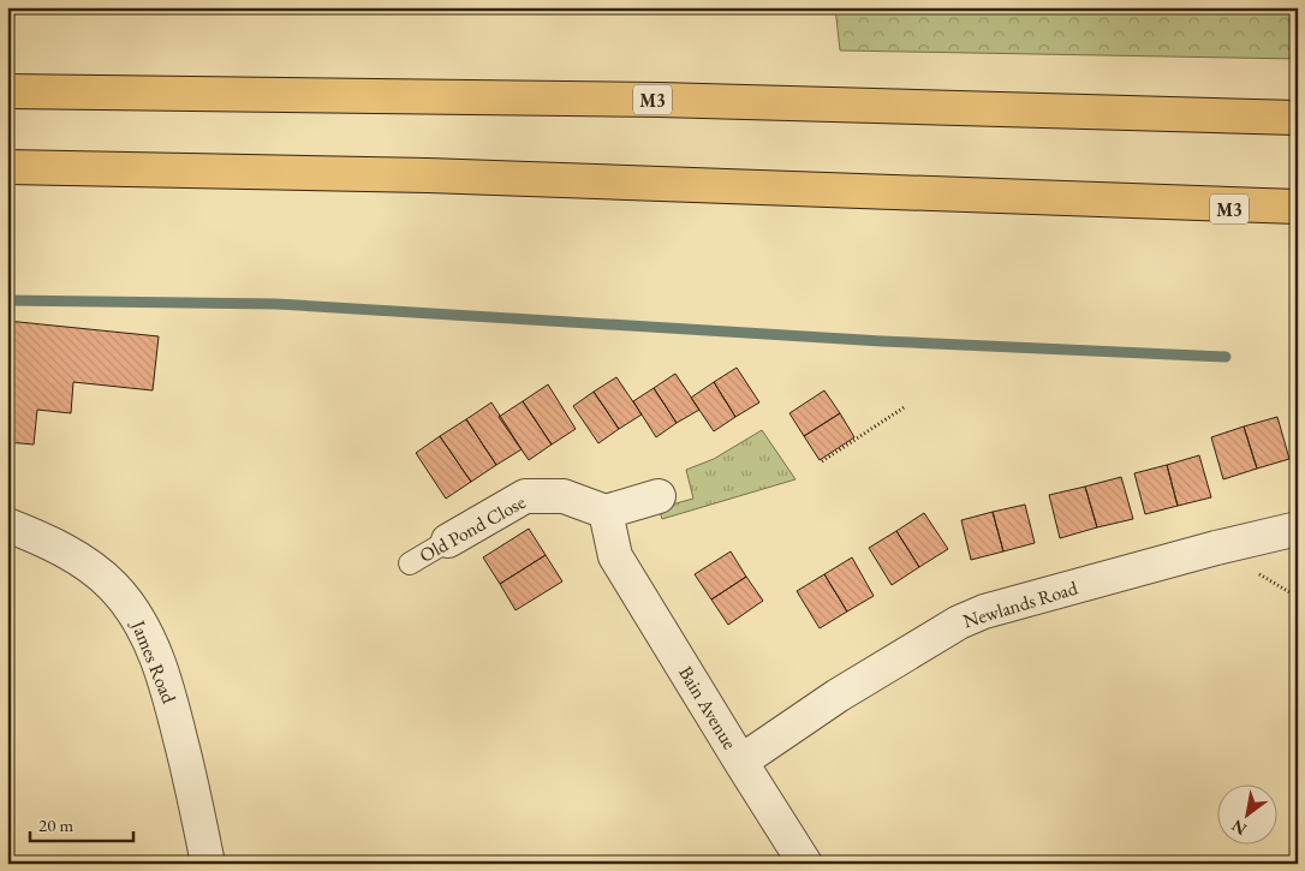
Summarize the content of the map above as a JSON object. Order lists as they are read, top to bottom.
{
  "streets": {
    "highway": ["M3"],
    "street": [
      "Old Pond Close",
      "Newlands Road",
      "James Road",
      "Bain Avenue"
    ]
  },
  "crossings": [
    ["Old Pond Close", "Bain Avenue"],
    ["Newlands Road", "Bain Avenue"]
  ],
  "scale_bar": "20 m",
  "north": "bottom left"
}
